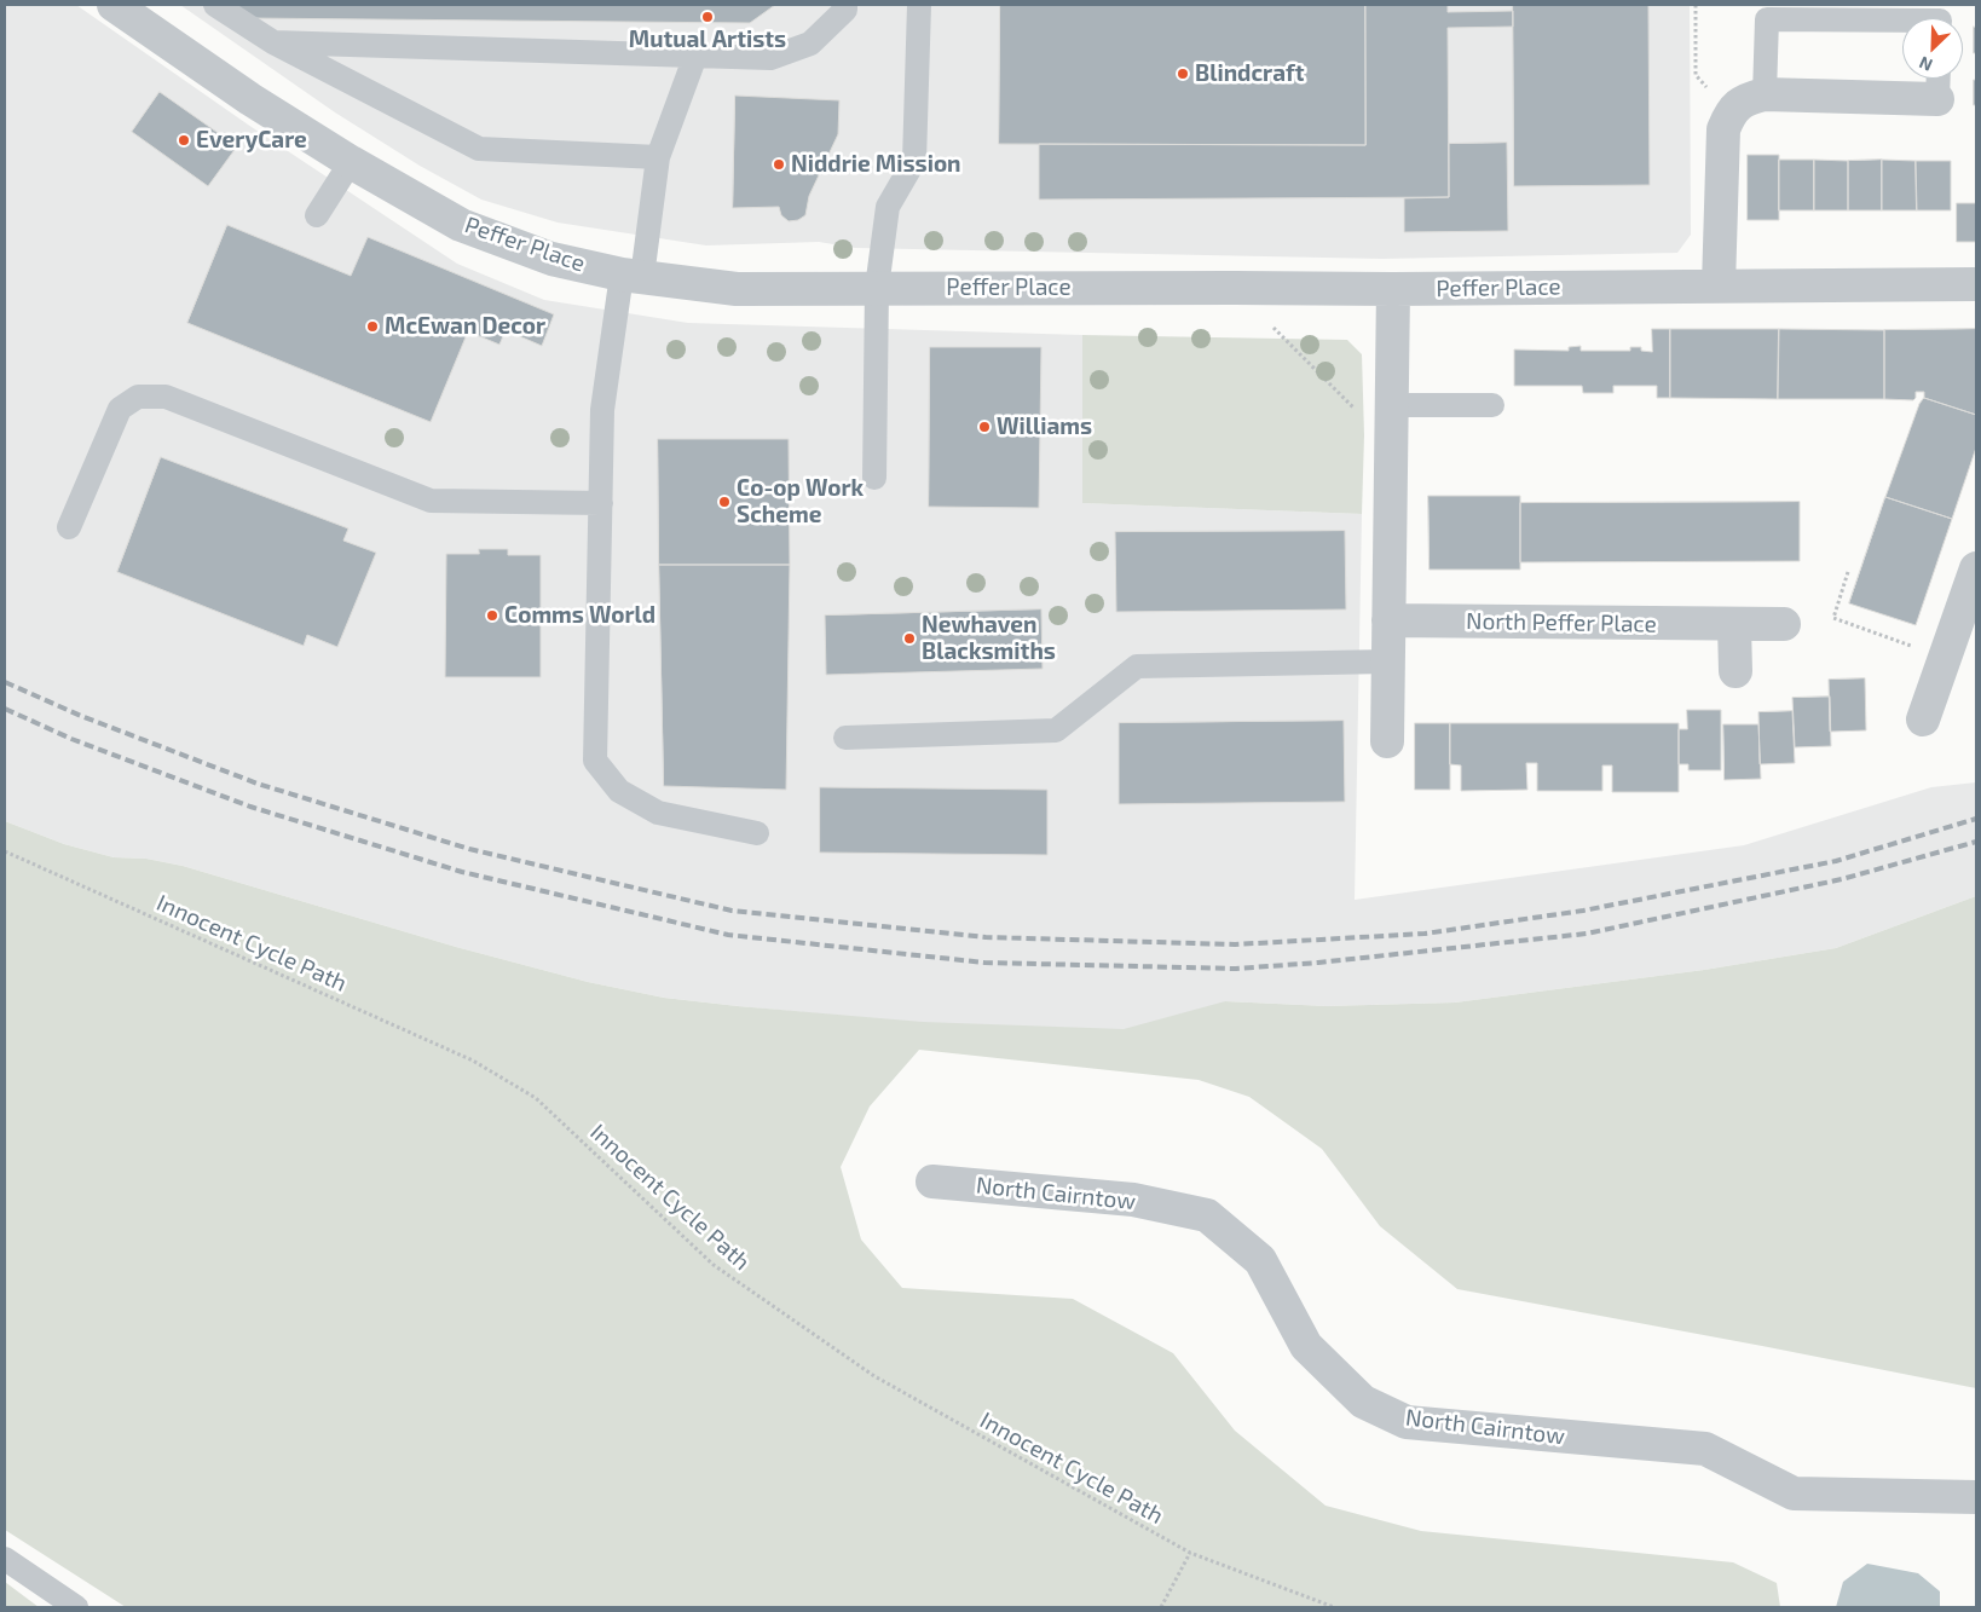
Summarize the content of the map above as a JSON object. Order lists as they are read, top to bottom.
{
  "streets": {
    "street": ["Peffer Place", "North Peffer Place", "North Cairntow"],
    "path": ["Innocent Cycle Path"]
  },
  "places": [
    "Mutual Artists",
    "Blindcraft",
    "EveryCare",
    "Niddrie Mission",
    "McEwan Decor",
    "Williams",
    "Co-op Work Scheme",
    "Comms World",
    "Newhaven Blacksmiths"
  ],
  "north": "bottom left"
}
